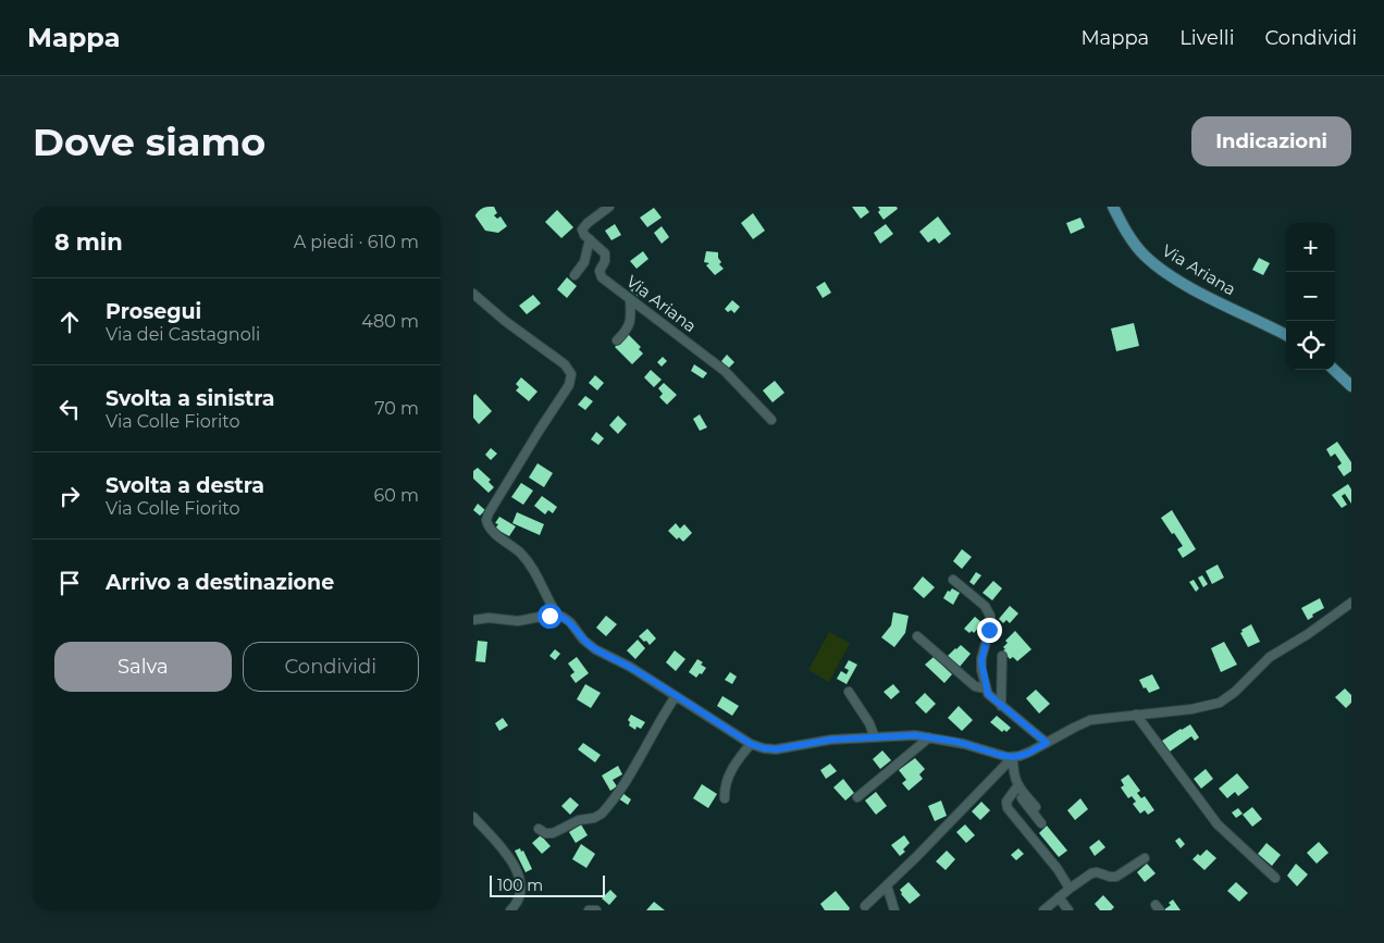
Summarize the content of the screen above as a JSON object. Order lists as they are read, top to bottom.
{
  "streets": {
    "main road": ["Via Ariana"]
  },
  "scale_bar": "100 m",
  "page": {
    "header": "Mappa",
    "nav": ["Mappa", "Livelli", "Condividi"],
    "buttons": [
      "Indicazioni",
      ["Salva", "Condividi"]
    ],
    "title": "Dove siamo",
    "heading": ["8 min", "A piedi · 610 m"],
    "map_buttons": ["+", "−"],
    "list": [
      ["Prosegui", "Via dei Castagnoli", "480 m"],
      ["Svolta a sinistra", "Via Colle Fiorito", "70 m"],
      ["Svolta a destra", "Via Colle Fiorito", "60 m"],
      "Arrivo a destinazione"
    ],
    "scale": "100 m"
  }
}
